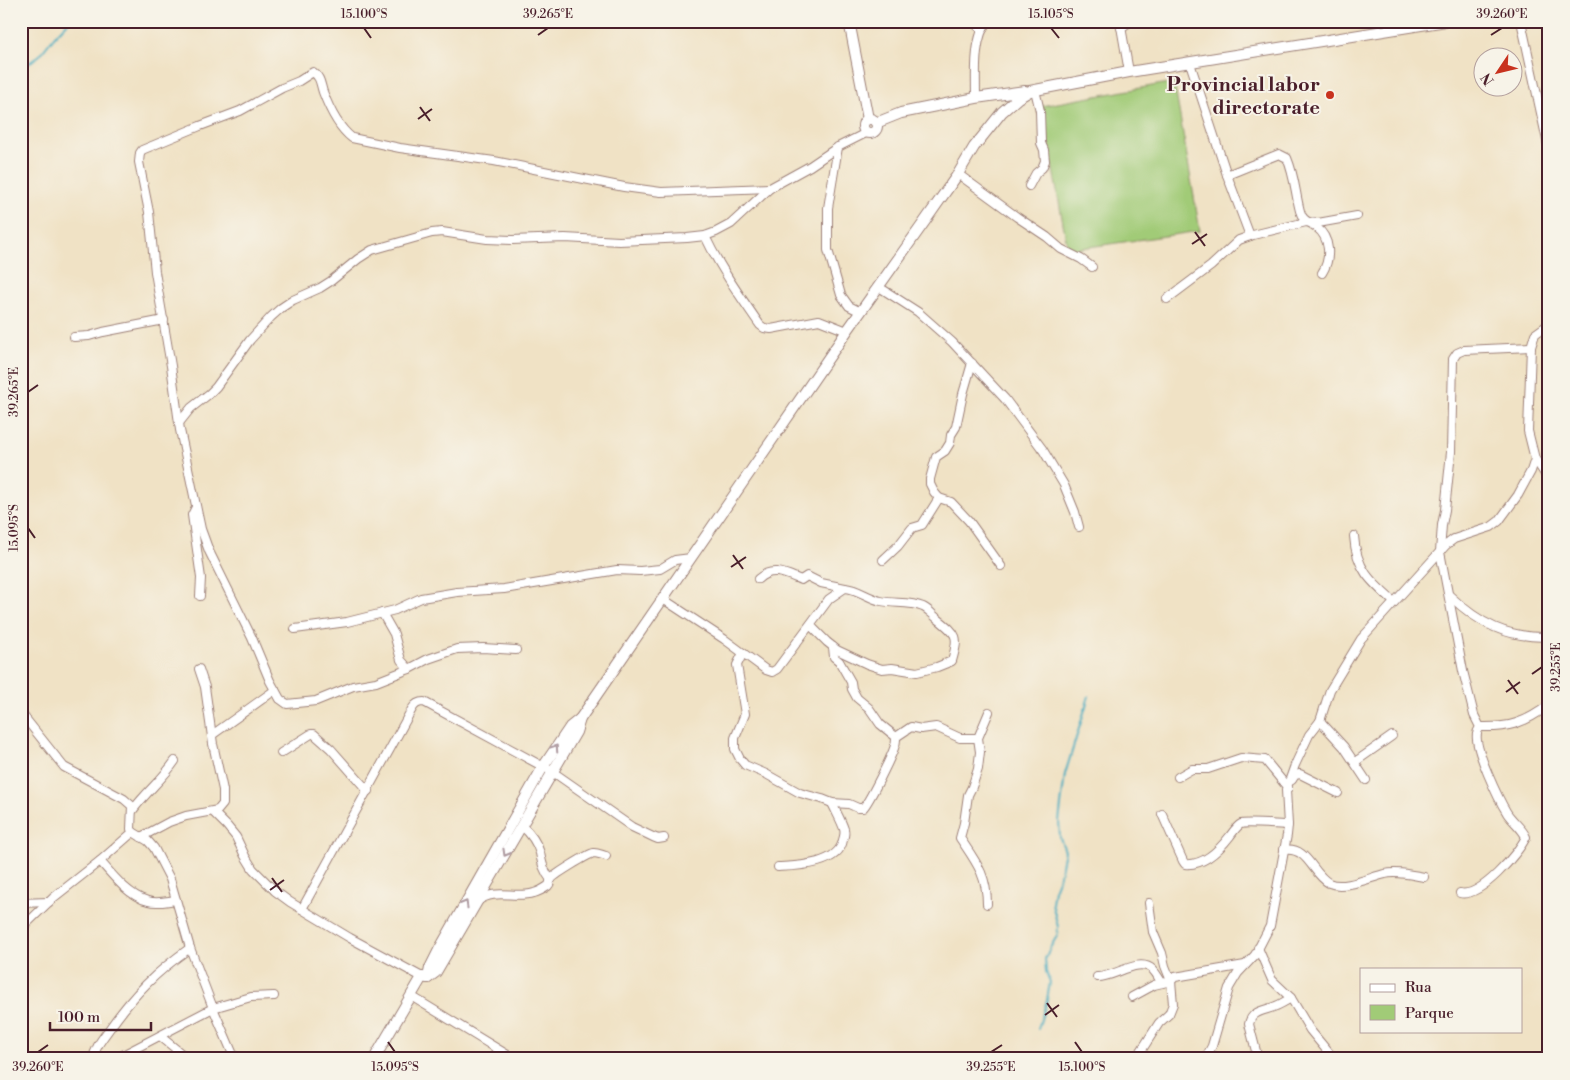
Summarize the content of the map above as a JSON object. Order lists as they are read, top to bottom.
{
  "places": ["Provincial labor directorate"],
  "legend": ["Rua", "Parque"],
  "scale_bar": "100 m",
  "north": "bottom left",
  "coordinates": [
    "15.100°S",
    "39.265°E",
    "15.105°S",
    "39.260°E",
    "15.095°S",
    "39.255°E"
  ]
}
